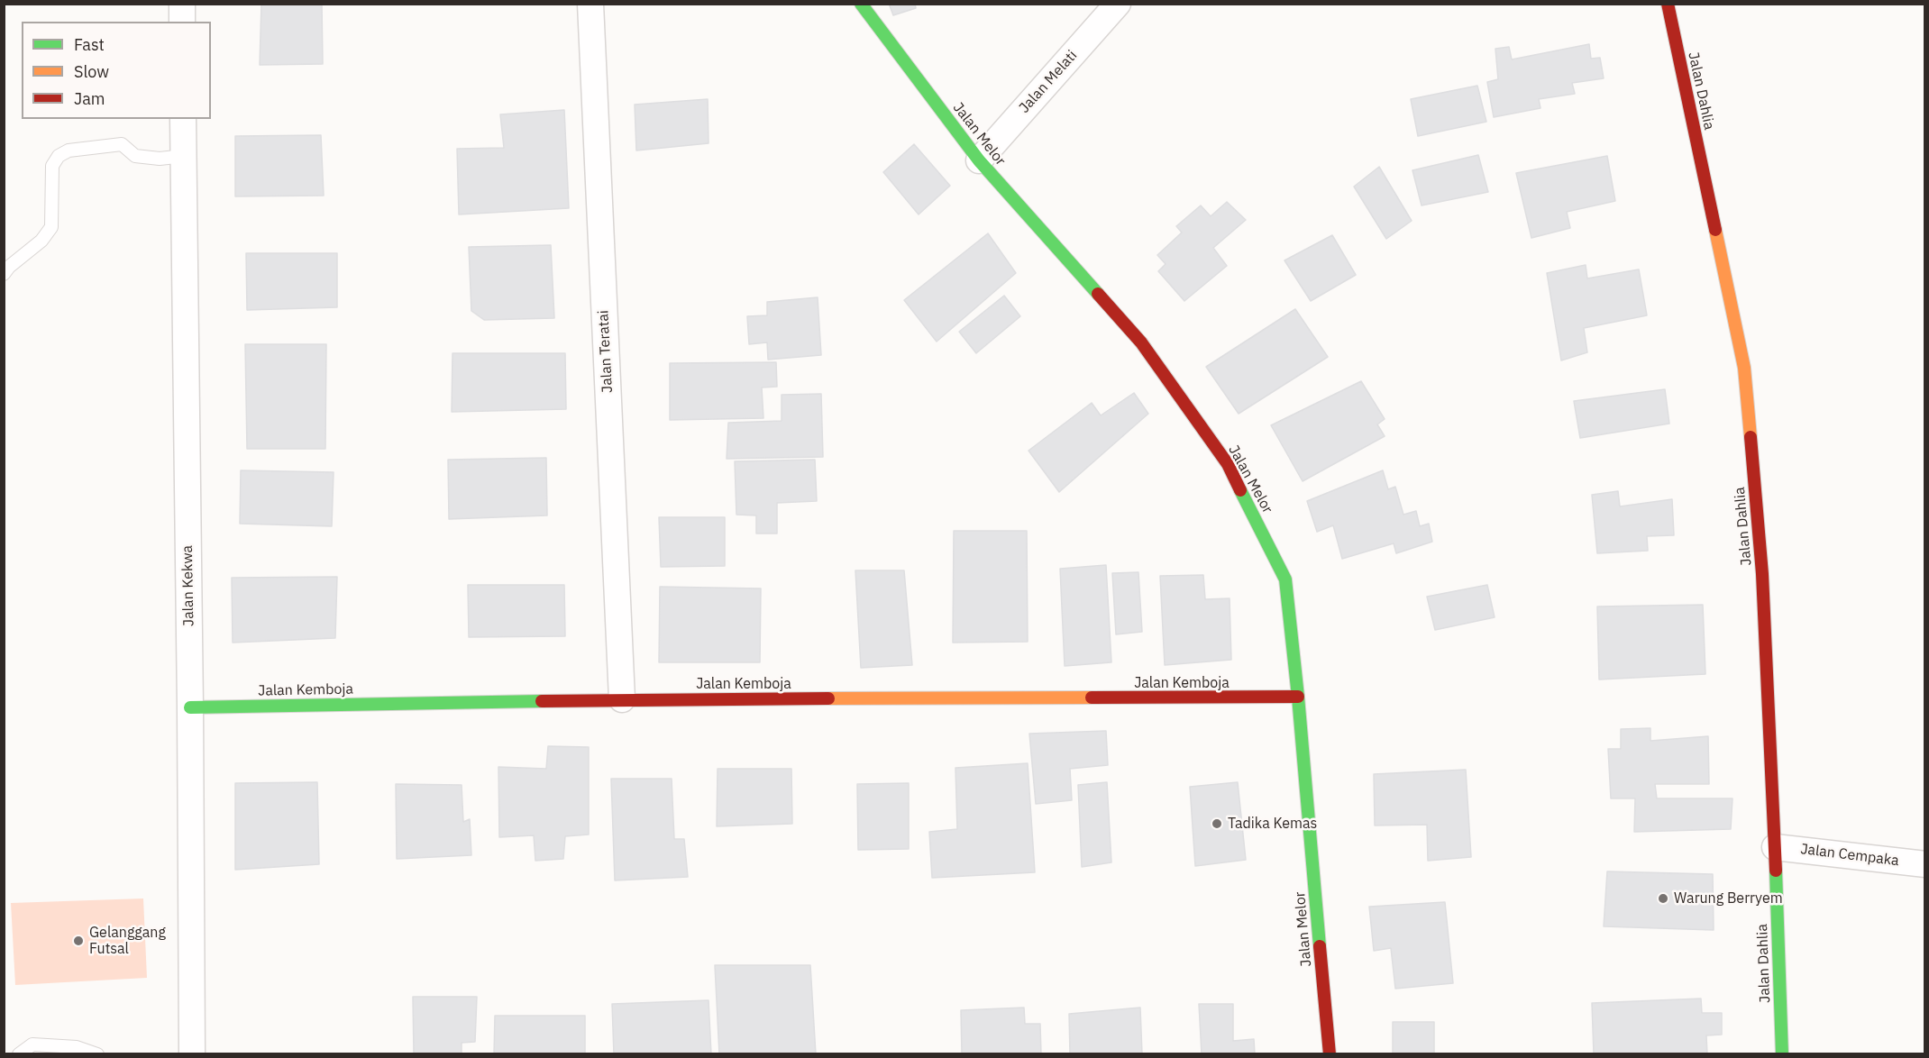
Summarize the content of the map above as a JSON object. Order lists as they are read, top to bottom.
{
  "streets": {
    "street": [
      "Jalan Melati",
      "Jalan Dahlia",
      "Jalan Melor",
      "Jalan Teratai",
      "Jalan Kekwa",
      "Jalan Kemboja",
      "Jalan Cempaka"
    ]
  },
  "crossings": [
    ["Jalan Melati", "Jalan Melor"],
    ["Jalan Dahlia", "Jalan Cempaka"],
    ["Jalan Melor", "Jalan Kemboja"],
    ["Jalan Teratai", "Jalan Kemboja"],
    ["Jalan Kekwa", "Jalan Kemboja"]
  ],
  "places": ["Tadika Kemas", "Warung Berryem", "Gelanggang Futsal"],
  "legend": ["Fast", "Slow", "Jam"]
}
